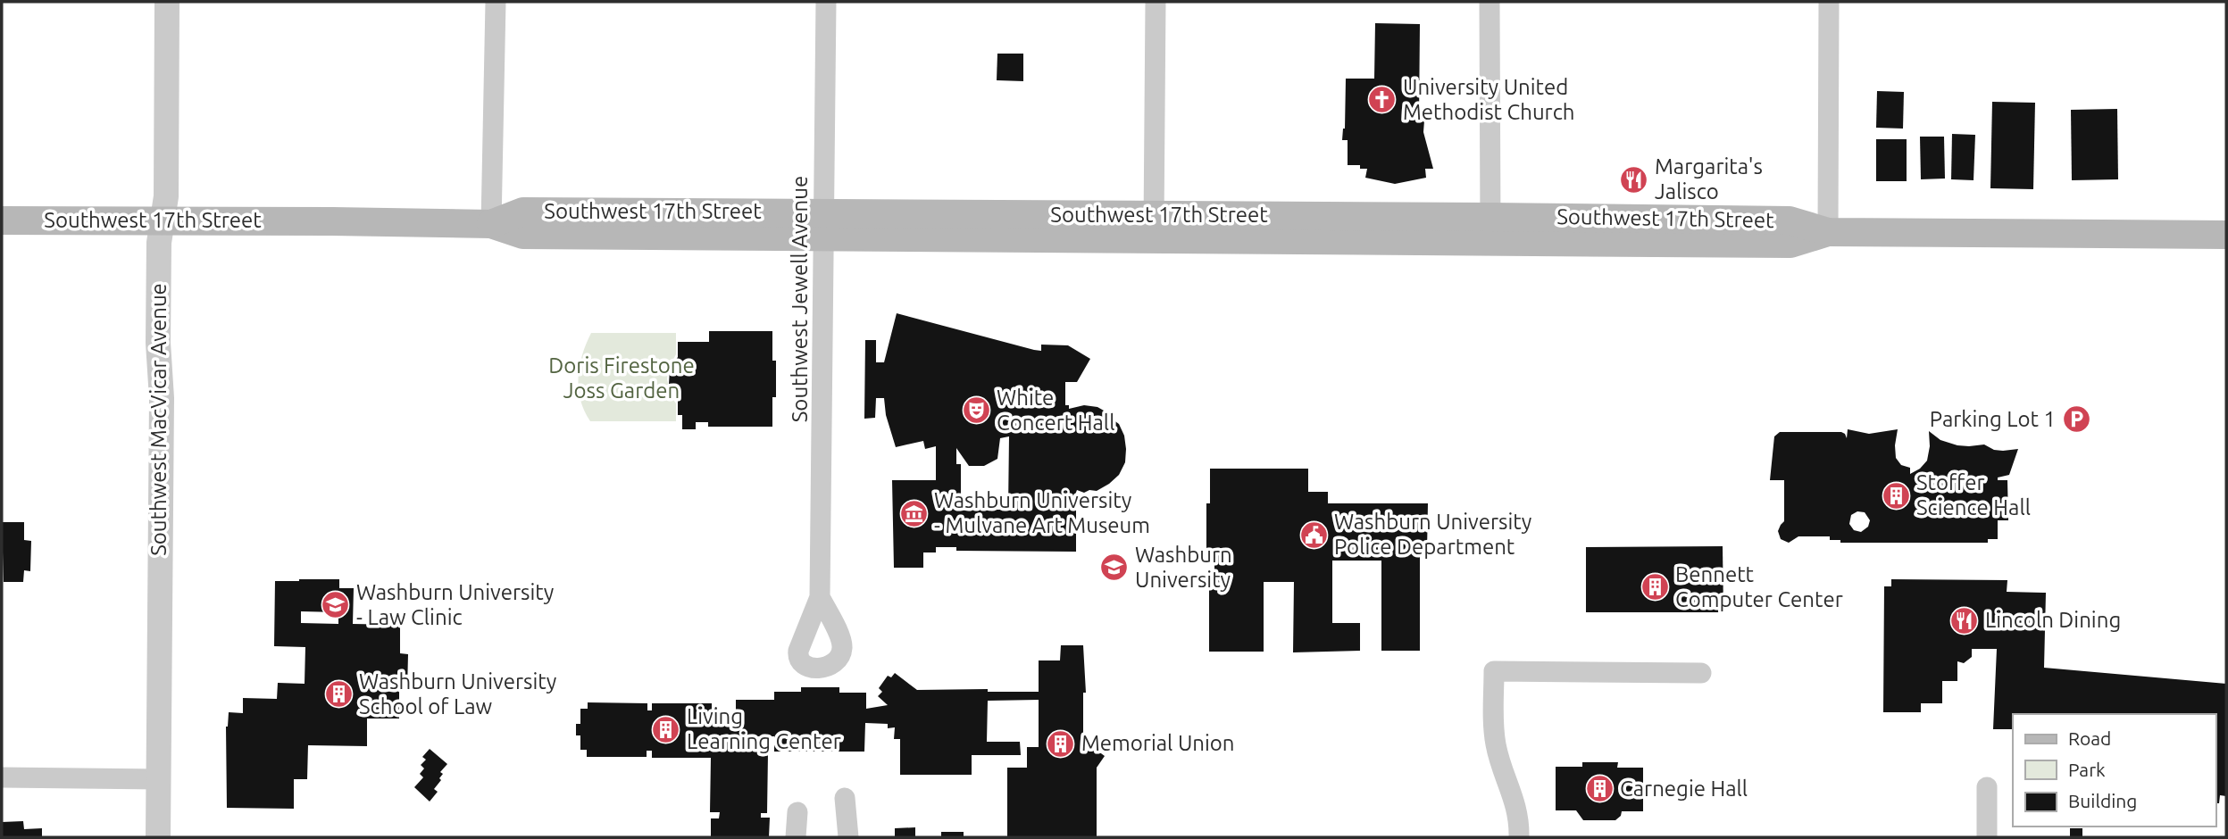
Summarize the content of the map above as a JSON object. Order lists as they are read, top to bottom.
{
  "streets": {
    "main road": ["Southwest 17th Street"],
    "street": ["Southwest Jewell Avenue", "Southwest MacVicar Avenue"]
  },
  "crossings": [
    ["Southwest 17th Street", "Southwest Jewell Avenue"],
    ["Southwest 17th Street", "Southwest MacVicar Avenue"]
  ],
  "parks": ["Doris Firestone Joss Garden"],
  "places": {
    "church": ["University United Methodist Church"],
    "restaurant": ["Margarita's Jalisco", "Lincoln Dining"],
    "theatre": ["White Concert Hall"],
    "parking": ["Parking Lot 1"],
    "building": [
      "Stoffer Science Hall",
      "Bennett Computer Center",
      "Washburn University School of Law",
      "Living Learning Center",
      "Memorial Union",
      "Carnegie Hall"
    ],
    "museum": ["Washburn University - Mulvane Art Museum"],
    "public building": ["Washburn University Police Department"],
    "school or university": ["Washburn University", "Washburn University - Law Clinic"]
  },
  "legend": ["Road", "Park", "Building"]
}
